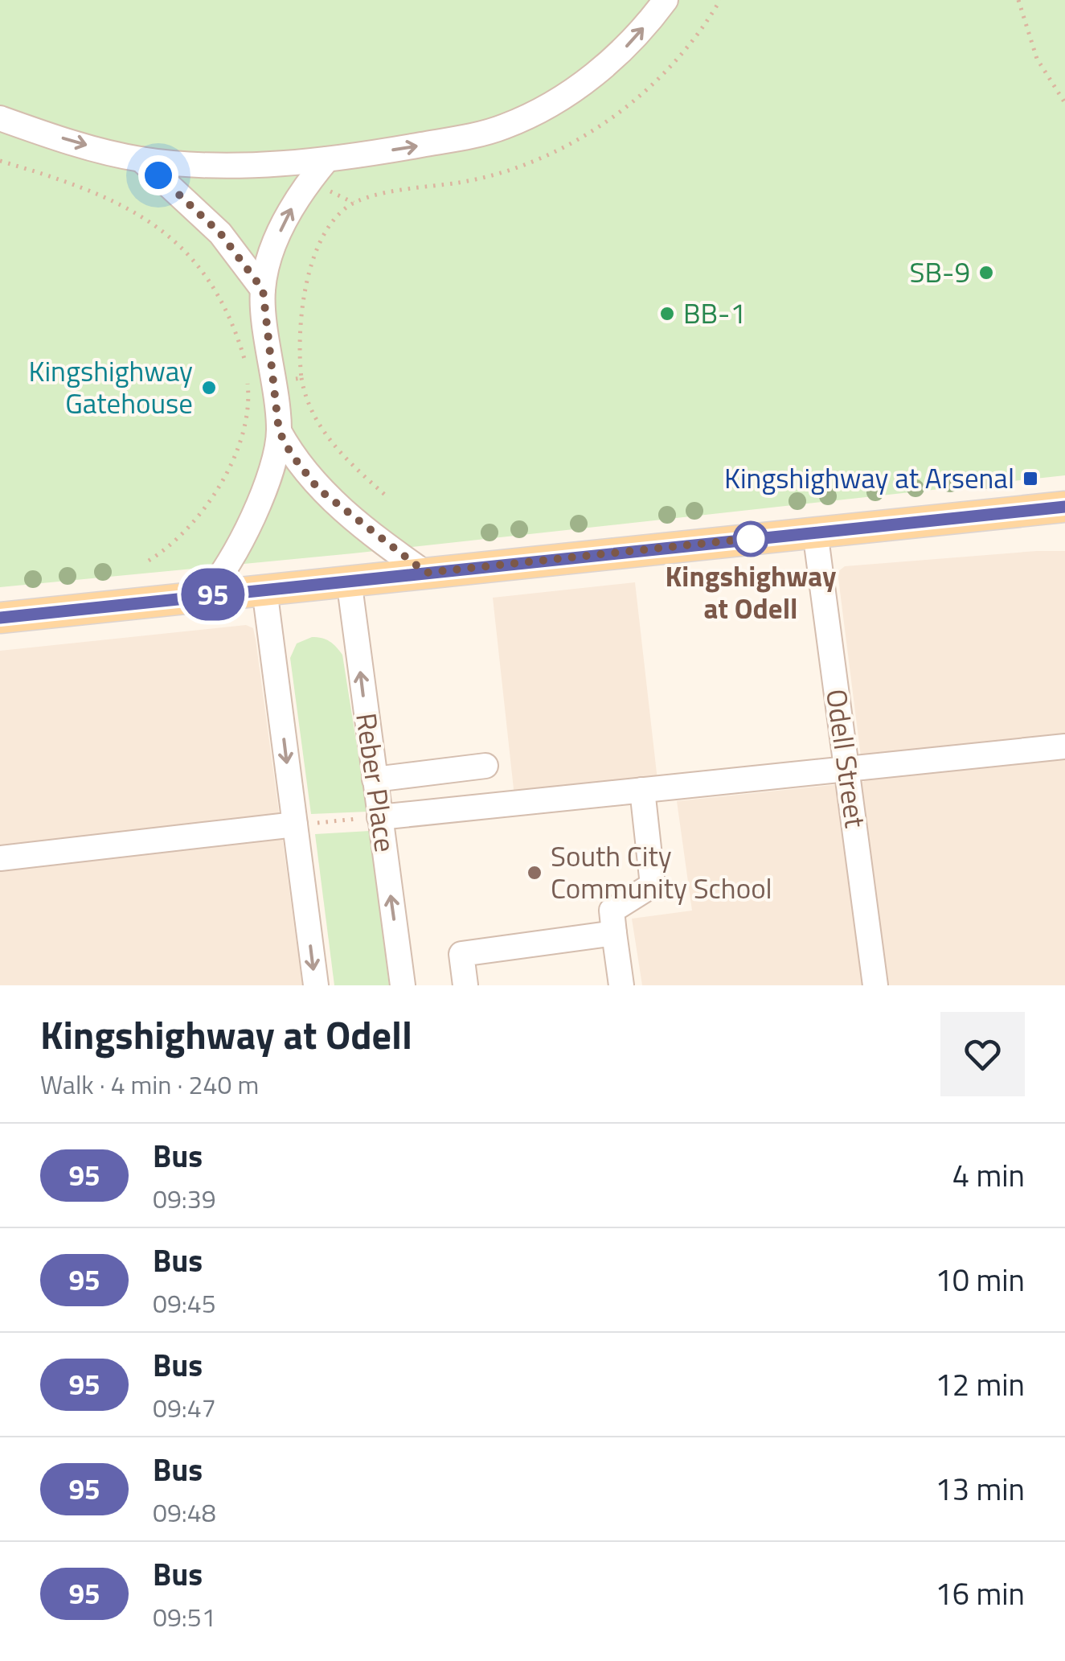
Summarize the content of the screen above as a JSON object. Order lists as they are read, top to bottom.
{
  "streets": {
    "street": ["Odell Street", "Reber Place"]
  },
  "places": {
    "other": [
      "SB-9",
      "BB-1",
      "Kingshighway Gatehouse",
      "Kingshighway at Odell",
      "South City Community School"
    ],
    "transit": ["Kingshighway at Arsenal"]
  },
  "lines": ["bus line 95"],
  "page": {
    "on_map": "95",
    "heading": ["Kingshighway at Odell", "Walk · 4 min · 240 m"],
    "list": [
      {
        "mark": "95",
        "name": "Bus",
        "note": "09:39",
        "value": "4 min"
      },
      {
        "mark": "95",
        "name": "Bus",
        "note": "09:45",
        "value": "10 min"
      },
      {
        "mark": "95",
        "name": "Bus",
        "note": "09:47",
        "value": "12 min"
      },
      {
        "mark": "95",
        "name": "Bus",
        "note": "09:48",
        "value": "13 min"
      },
      {
        "mark": "95",
        "name": "Bus",
        "note": "09:51",
        "value": "16 min"
      }
    ]
  }
}
